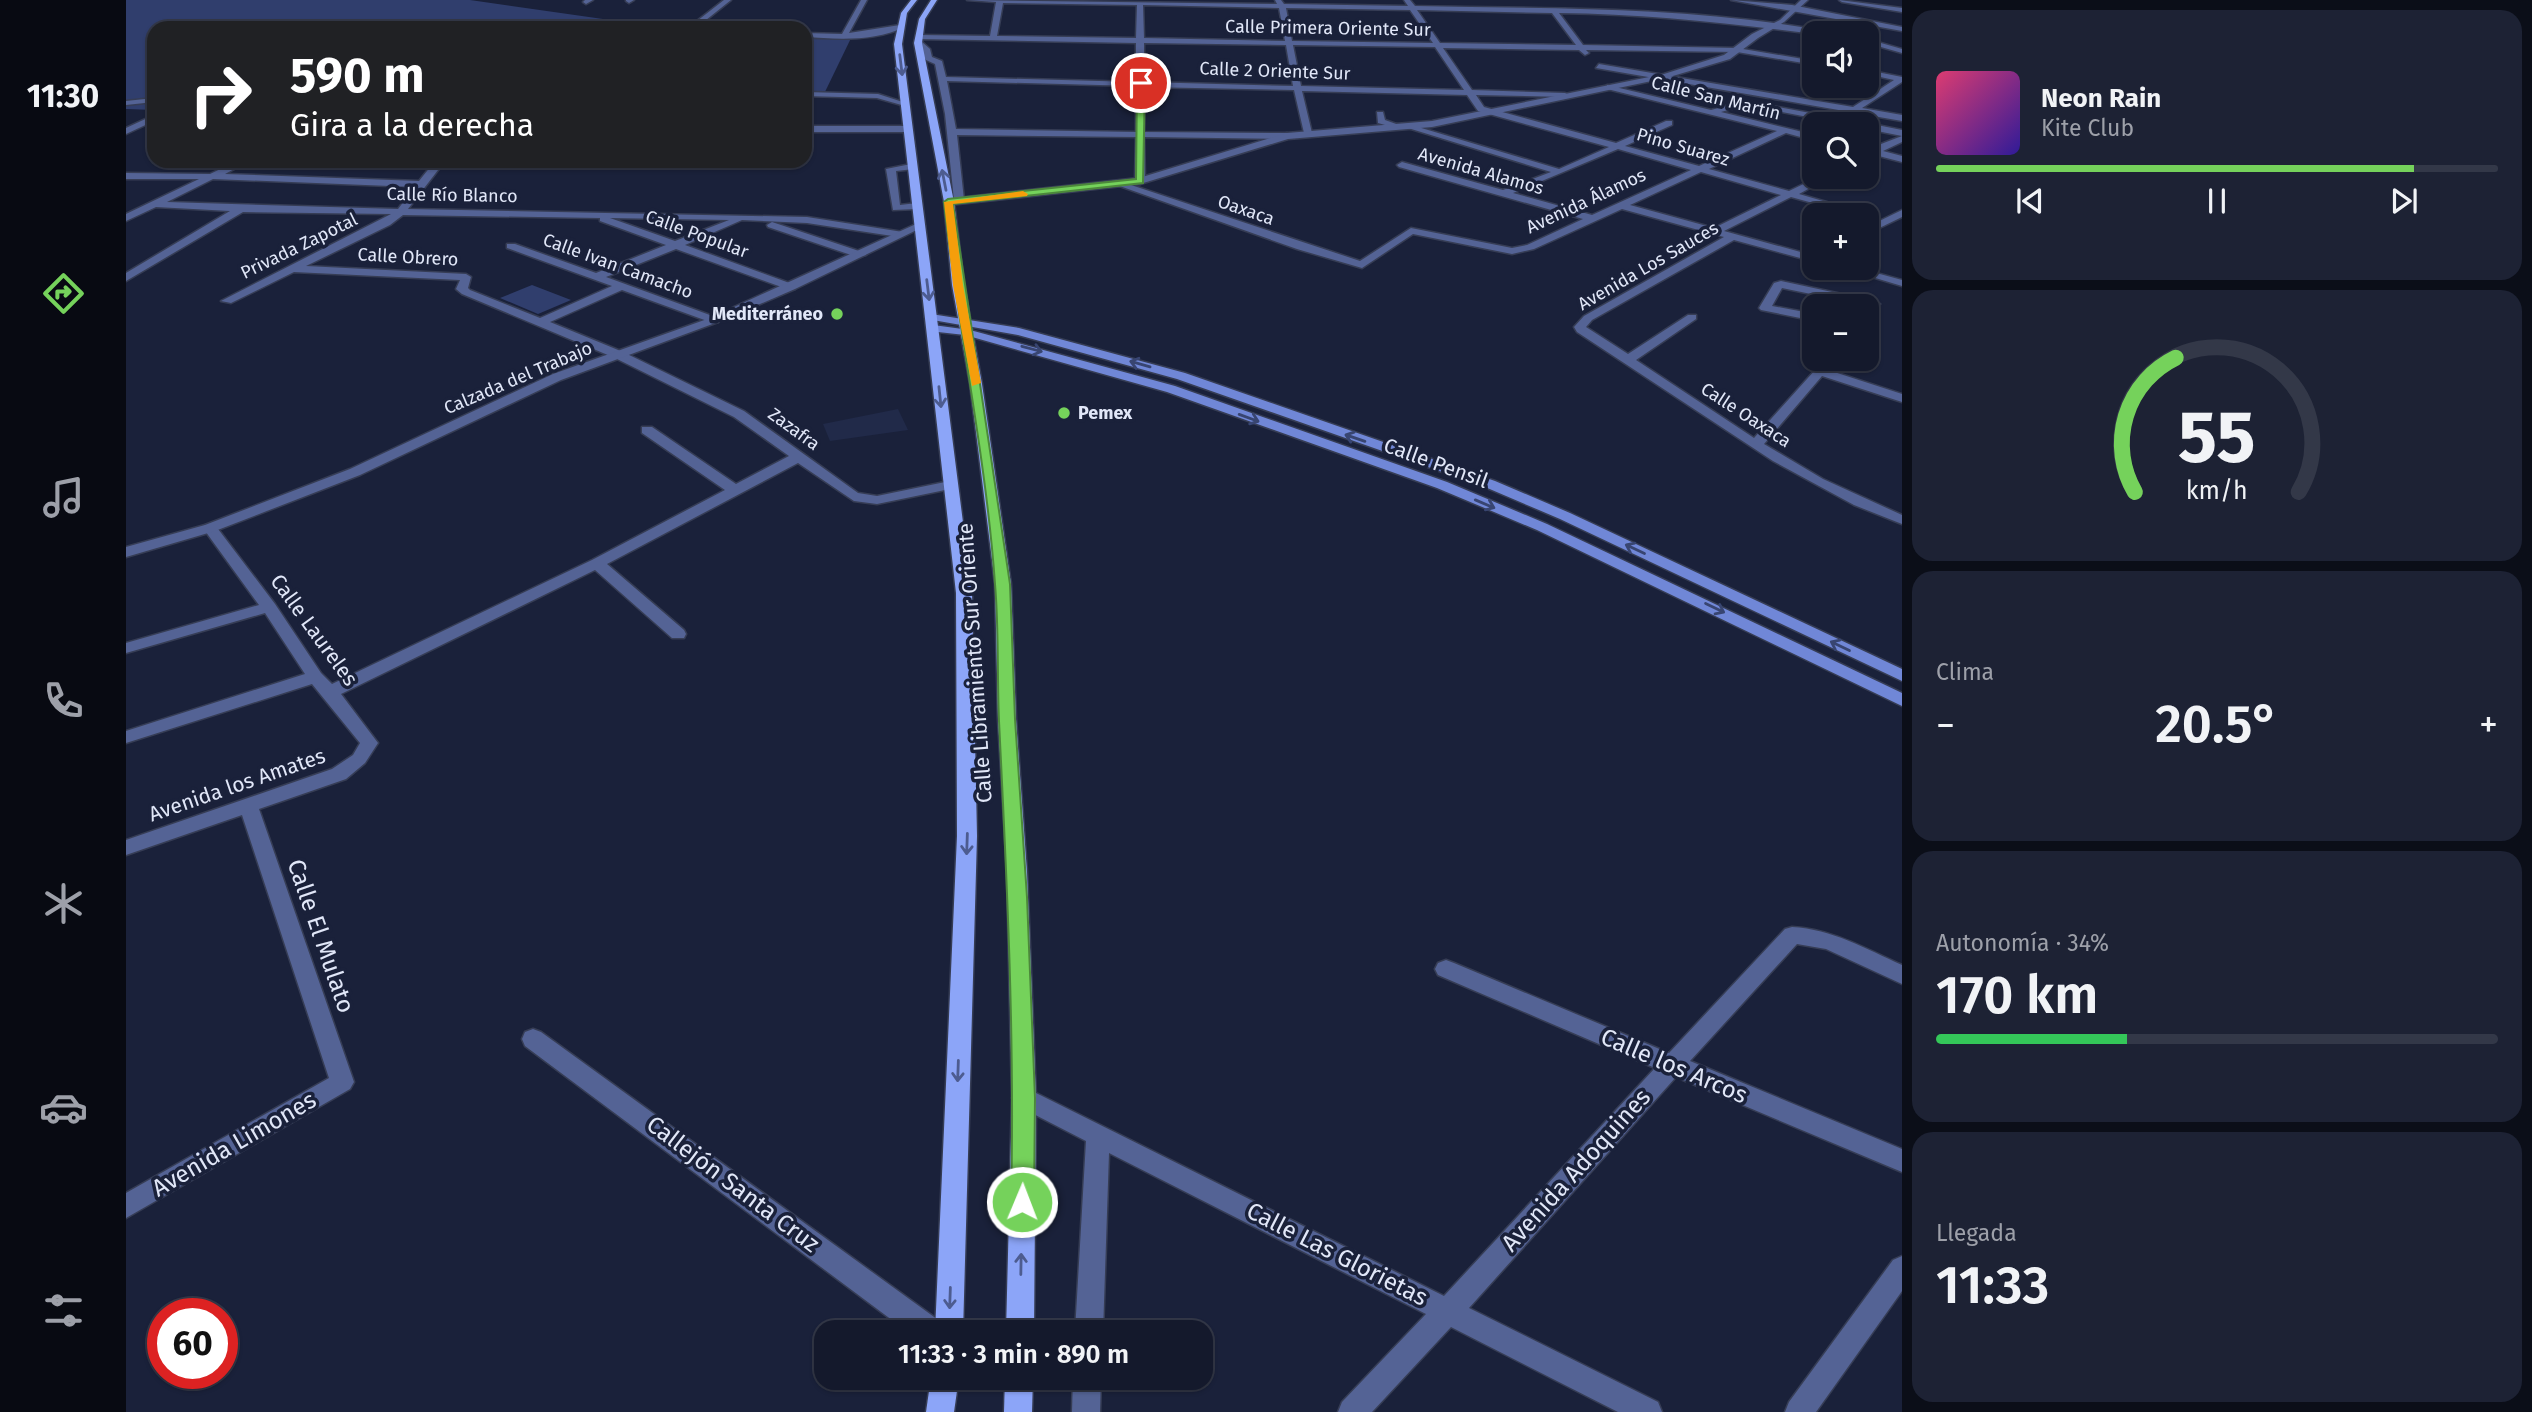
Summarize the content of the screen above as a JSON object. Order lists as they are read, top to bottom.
{
  "streets": {
    "main road": ["Calle Pensil", "Calle Libramiento Sur Oriente"],
    "street": [
      "Calle Primera Oriente Sur",
      "Calle 2 Oriente Sur",
      "Calle San Martín",
      "Pino Suarez",
      "Avenida Alamos",
      "Calle Río Blanco",
      "Avenida Álamos",
      "Oaxaca",
      "Calle Popular",
      "Privada Zapotal",
      "Calle Obrero",
      "Calle Ivan Camacho",
      "Avenida Los Sauces",
      "Calzada del Trabajo",
      "Calle Oaxaca",
      "Zazafra",
      "Calle Laureles",
      "Avenida los Amates",
      "Calle El Mulato",
      "Calle los Arcos",
      "Avenida Limones",
      "Avenida Adoquines",
      "Callejón Santa Cruz",
      "Calle Las Glorietas"
    ]
  },
  "crossings": [
    ["Calle Primera Oriente Sur", "Calle Libramiento Sur Oriente"],
    ["Calle San Martín", "Avenida Álamos"],
    ["Pino Suarez", "Avenida Álamos"],
    ["Avenida Alamos", "Avenida Álamos"],
    ["Calle Río Blanco", "Calle Popular"],
    ["Calle Río Blanco", "Privada Zapotal"],
    ["Calle Río Blanco", "Calzada del Trabajo"],
    ["Avenida Álamos", "Oaxaca"],
    ["Calle Popular", "Calzada del Trabajo"],
    ["Privada Zapotal", "Calle Obrero"],
    ["Calle Obrero", "Calzada del Trabajo"],
    ["Calle Obrero", "Zazafra"],
    ["Calle Ivan Camacho", "Calzada del Trabajo"],
    ["Avenida Los Sauces", "Calle Oaxaca"],
    ["Calzada del Trabajo", "Zazafra"],
    ["Calzada del Trabajo", "Calle Laureles"],
    ["Calzada del Trabajo", "Calle Libramiento Sur Oriente"],
    ["Zazafra", "Calle Libramiento Sur Oriente"],
    ["Calle Pensil", "Calle Libramiento Sur Oriente"],
    ["Calle Laureles", "Avenida los Amates"],
    ["Calle Libramiento Sur Oriente", "Calle Las Glorietas"],
    ["Avenida los Amates", "Calle El Mulato"],
    ["Calle El Mulato", "Avenida Limones"],
    ["Calle los Arcos", "Avenida Adoquines"],
    ["Avenida Adoquines", "Calle Las Glorietas"]
  ],
  "places": ["Mediterráneo", "Pemex"],
  "page": {
    "tabs": "11:30",
    "map_buttons": ["+", "−"],
    "turn": ["590 m", "Gira a la derecha"],
    "song": ["Neon Rain", "Kite Club"],
    "tile": [
      "Clima",
      ["Autonomía · 34%", "170 km"],
      ["Llegada", "11:33"]
    ],
    "heat": ["−", "20.5°", "+"],
    "limit": "60",
    "trip": "11:33 · 3 min · 890 m",
    "gauge": ["55", "km/h"]
  }
}
